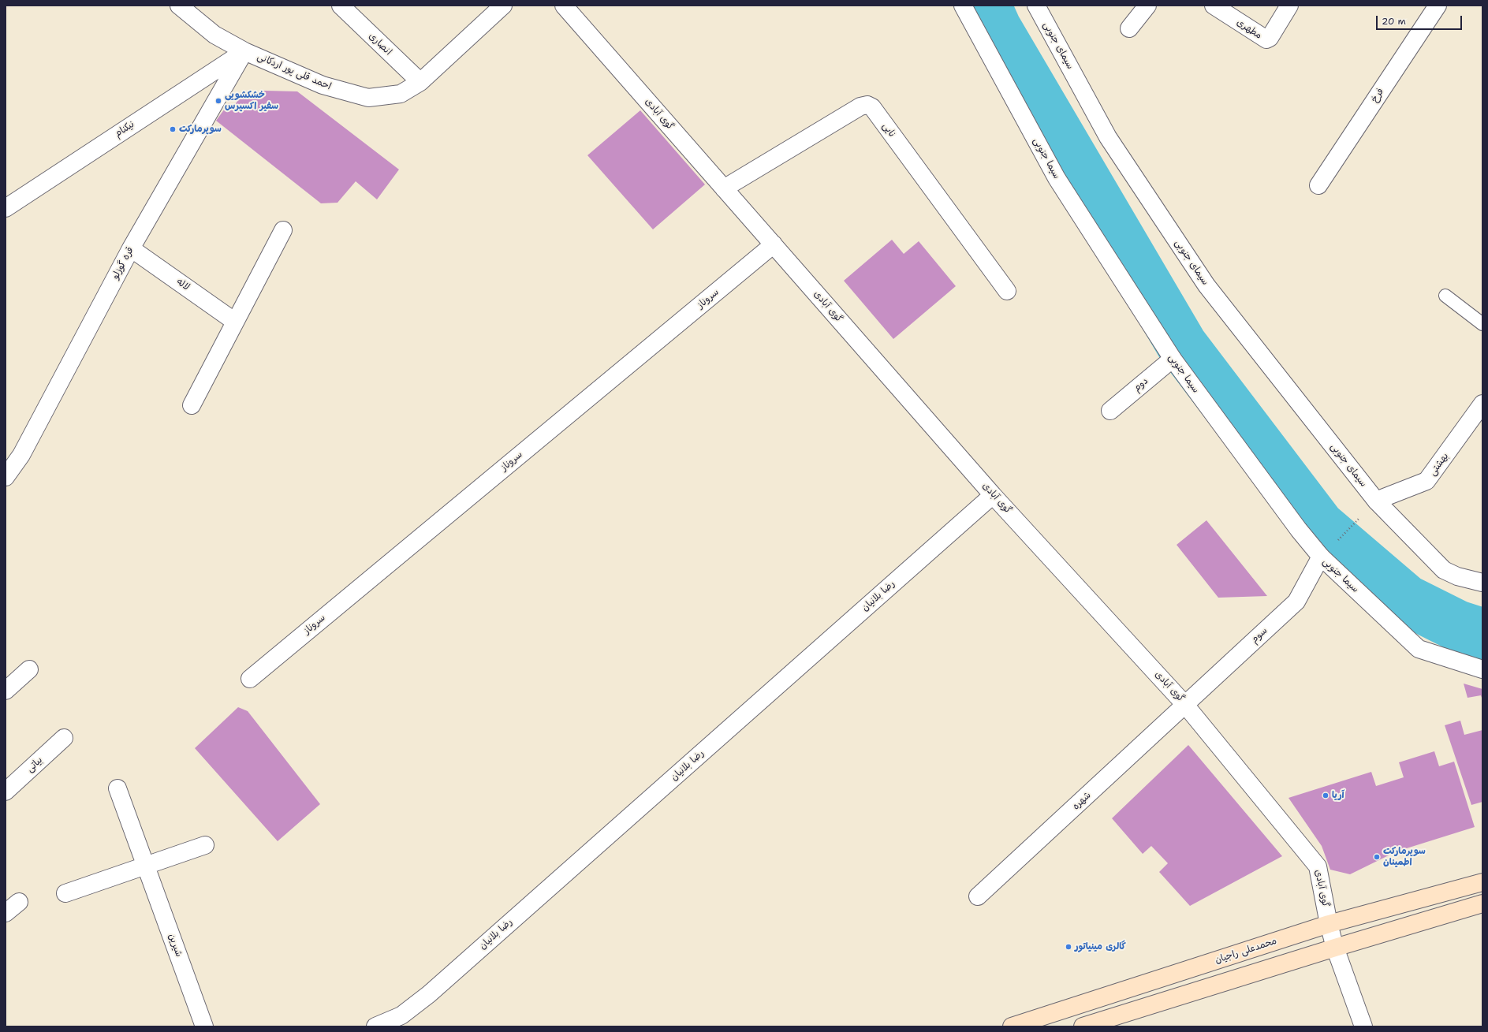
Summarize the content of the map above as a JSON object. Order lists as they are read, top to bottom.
{
  "streets": {
    "main road": ["محمدعلی راجیان"],
    "street": [
      "مطهری",
      "انصاری",
      "سیمای جنوبی",
      "احمد قلی پور اردکانی",
      "فرخ",
      "گوی آبادی",
      "نیکنام",
      "نایی",
      "سیما جنوبی",
      "قره گوزلو",
      "لاله",
      "سروناز",
      "دوم",
      "بهشتی",
      "رضا بلانیان",
      "سوم",
      "بیاتی",
      "شهره",
      "شیرین"
    ]
  },
  "crossings": [
    ["انصاری", "احمد قلی پور اردکانی"],
    ["سیمای جنوبی", "بهشتی"],
    ["احمد قلی پور اردکانی", "نیکنام"],
    ["احمد قلی پور اردکانی", "قره گوزلو"],
    ["گوی آبادی", "نایی"],
    ["گوی آبادی", "سروناز"],
    ["گوی آبادی", "رضا بلانیان"],
    ["گوی آبادی", "سوم"],
    ["گوی آبادی", "شهره"],
    ["گوی آبادی", "محمدعلی راجیان"],
    ["نیکنام", "قره گوزلو"],
    ["سیما جنوبی", "دوم"],
    ["سیما جنوبی", "سوم"],
    ["قره گوزلو", "لاله"],
    ["سوم", "شهره"]
  ],
  "places": [
    "خشکشویی سفیر اکسپرس",
    "سوپرمارکت",
    "آریا",
    "سوپرمارکت اطمینان",
    "گالری مینیاتور"
  ],
  "scale_bar": "20 m"
}
